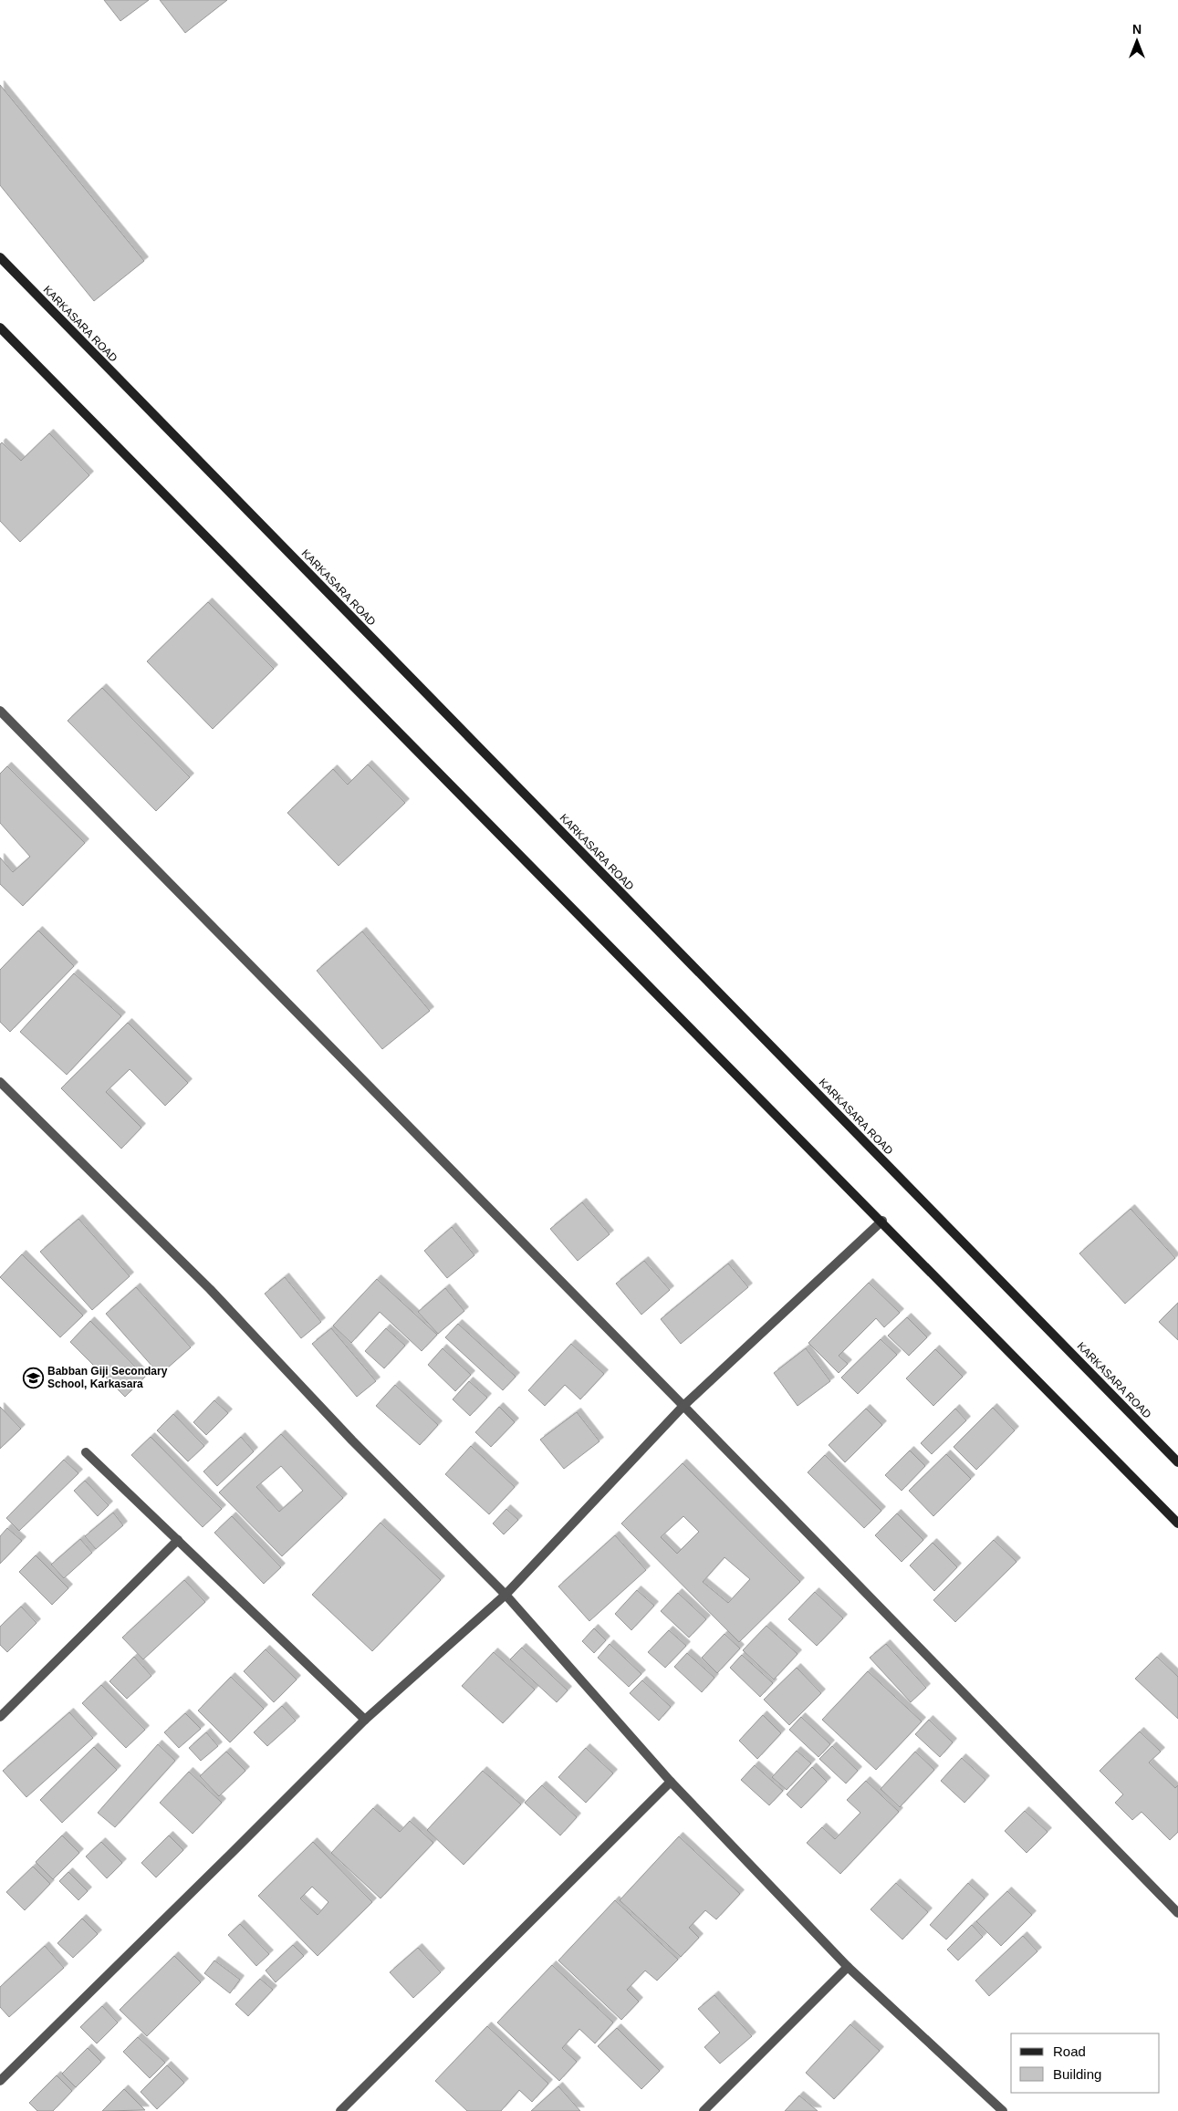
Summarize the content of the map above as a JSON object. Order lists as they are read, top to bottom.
{
  "streets": {
    "main road": ["KARKASARA ROAD"]
  },
  "places": {
    "school or university": ["Babban Giji Secondary School, Karkasara"]
  },
  "legend": ["Road", "Building"],
  "north": "top"
}
